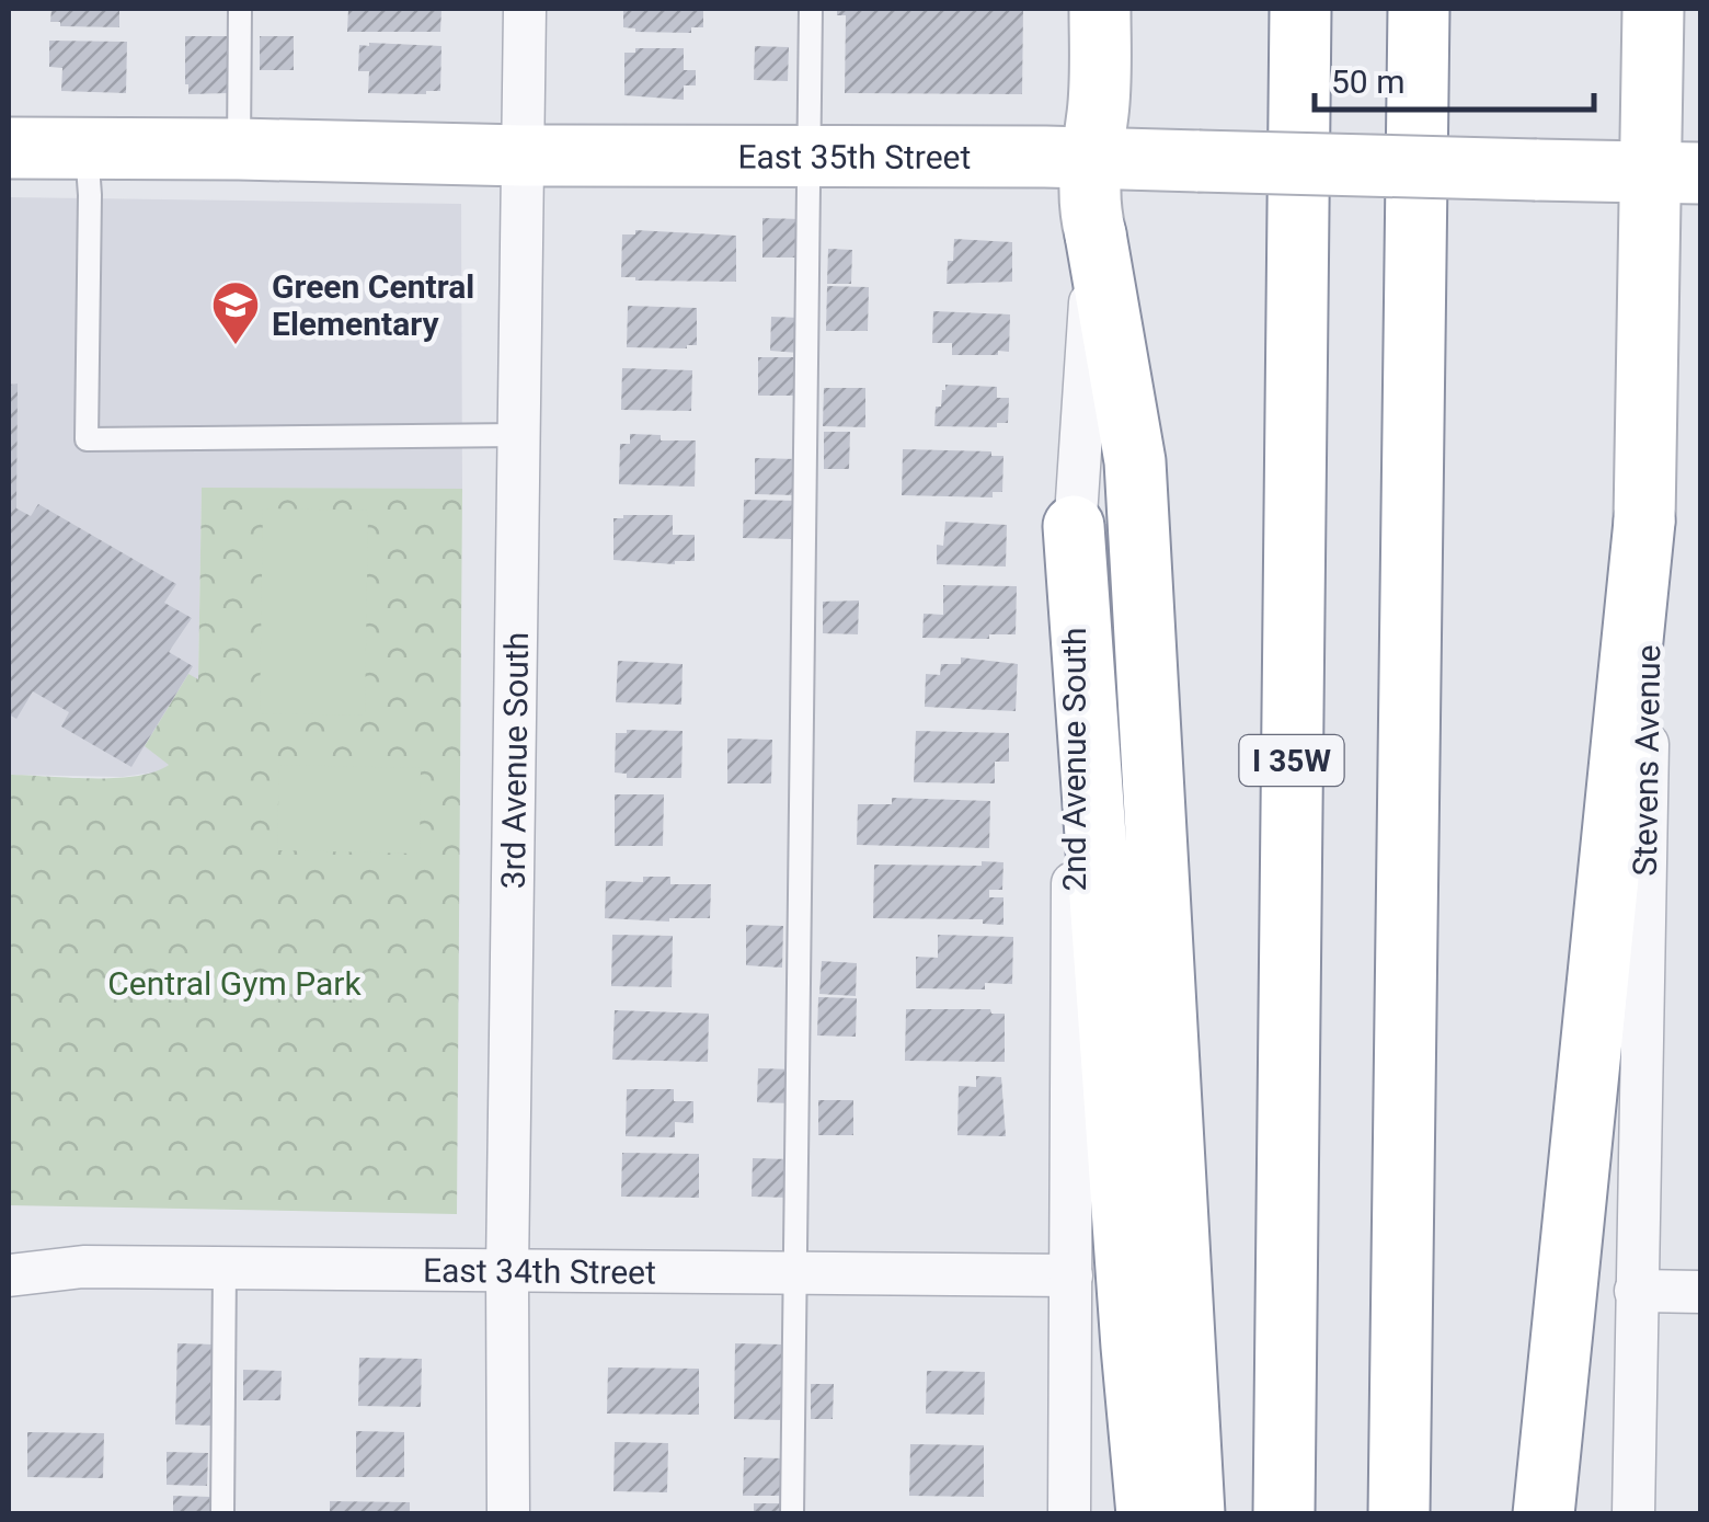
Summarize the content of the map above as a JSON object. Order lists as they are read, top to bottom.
{
  "streets": {
    "main road": [
      "East 35th Street",
      "2nd Avenue South",
      "I 35W",
      "Stevens Avenue"
    ],
    "street": ["3rd Avenue South", "East 34th Street"]
  },
  "crossings": [
    ["East 35th Street", "2nd Avenue South"],
    ["East 35th Street", "3rd Avenue South"],
    ["East 35th Street", "Stevens Avenue"],
    ["2nd Avenue South", "East 34th Street"],
    ["3rd Avenue South", "East 34th Street"]
  ],
  "parks": ["Central Gym Park"],
  "places": {
    "school or university": ["Green Central Elementary"]
  },
  "scale_bar": "50 m"
}
